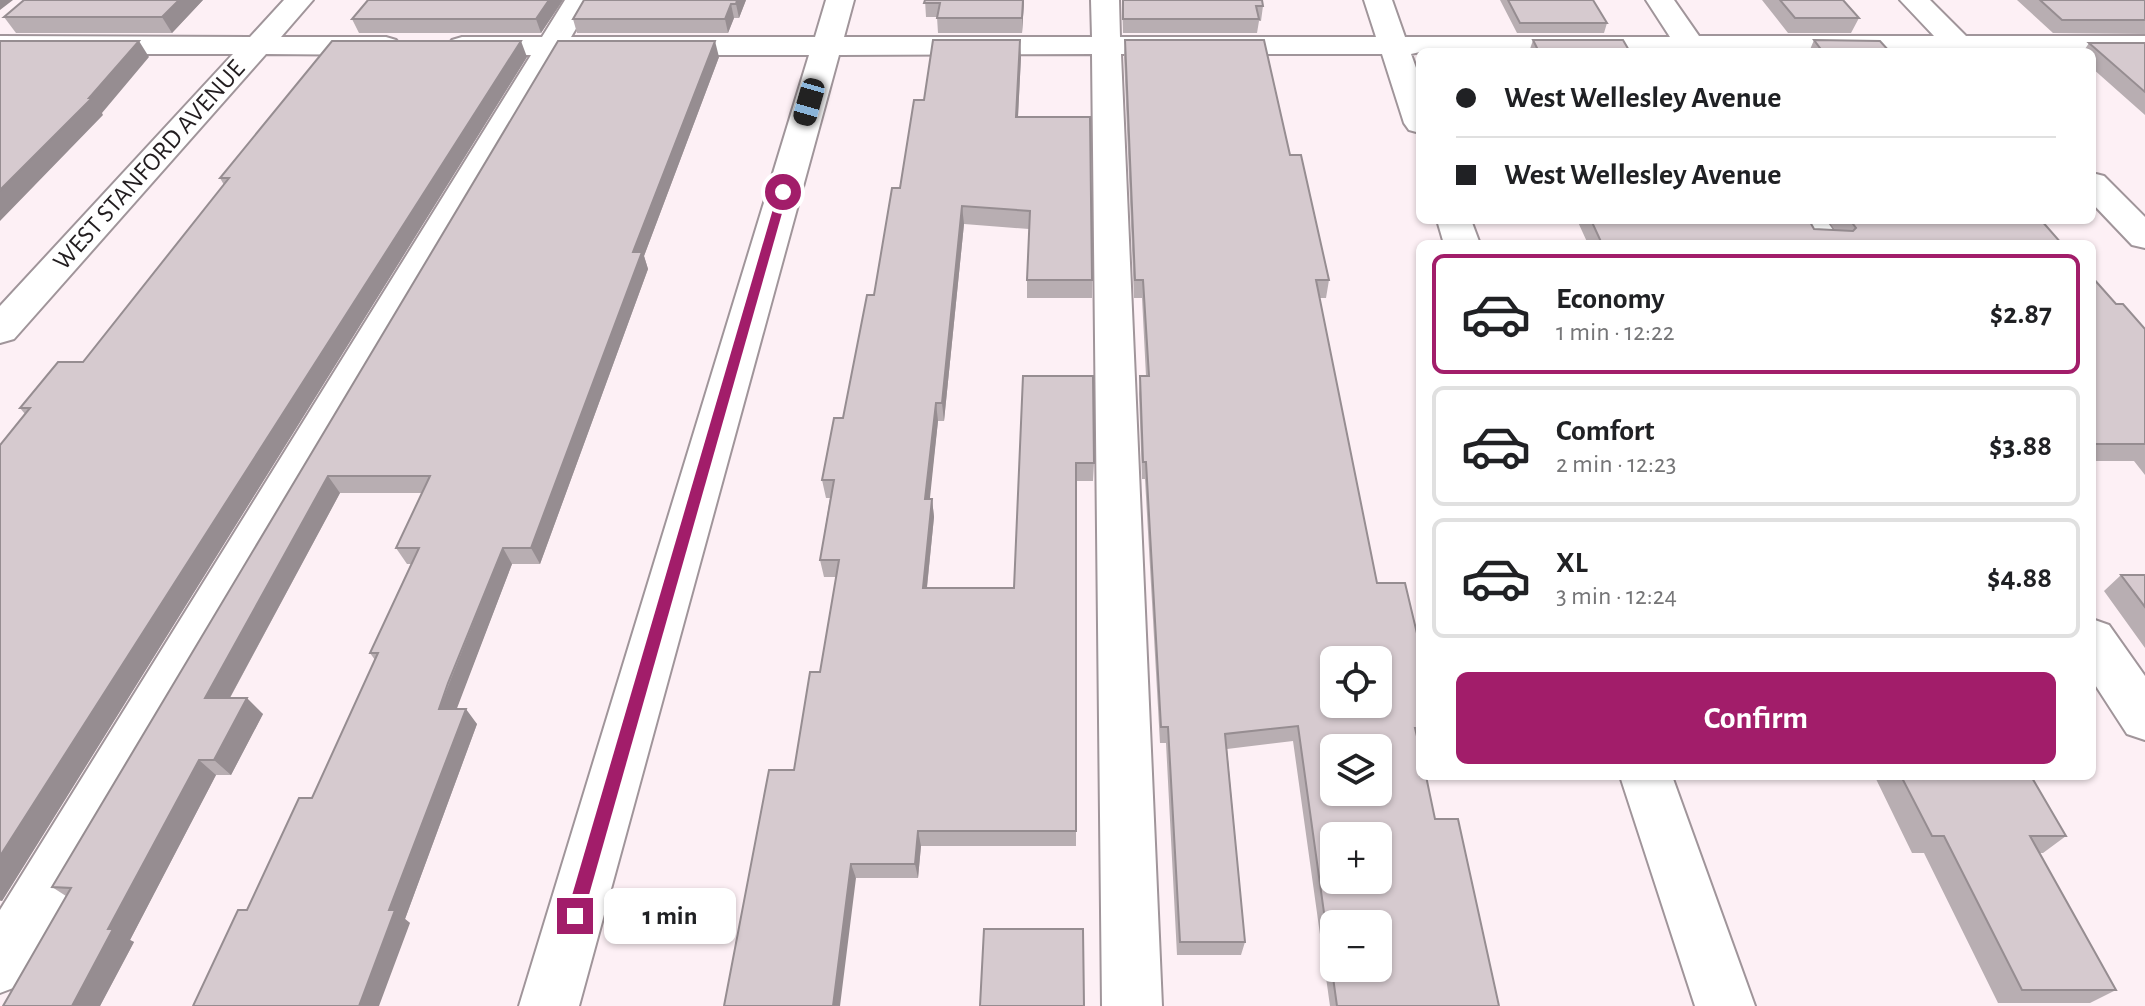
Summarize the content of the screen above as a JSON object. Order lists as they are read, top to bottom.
{
  "streets": {
    "street": ["WEST STANFORD AVENUE"]
  },
  "page": {
    "banner": ["West Wellesley Avenue", "West Wellesley Avenue"],
    "list": [
      {
        "name": "Economy",
        "note": "1 min · 12:22",
        "value": "$2.87"
      },
      {
        "name": "Comfort",
        "note": "2 min · 12:23",
        "value": "$3.88"
      },
      {
        "name": "XL",
        "note": "3 min · 12:24",
        "value": "$4.88"
      }
    ],
    "map_buttons": ["+", "−"],
    "buttons": "Confirm",
    "bubble": "1 min"
  }
}
